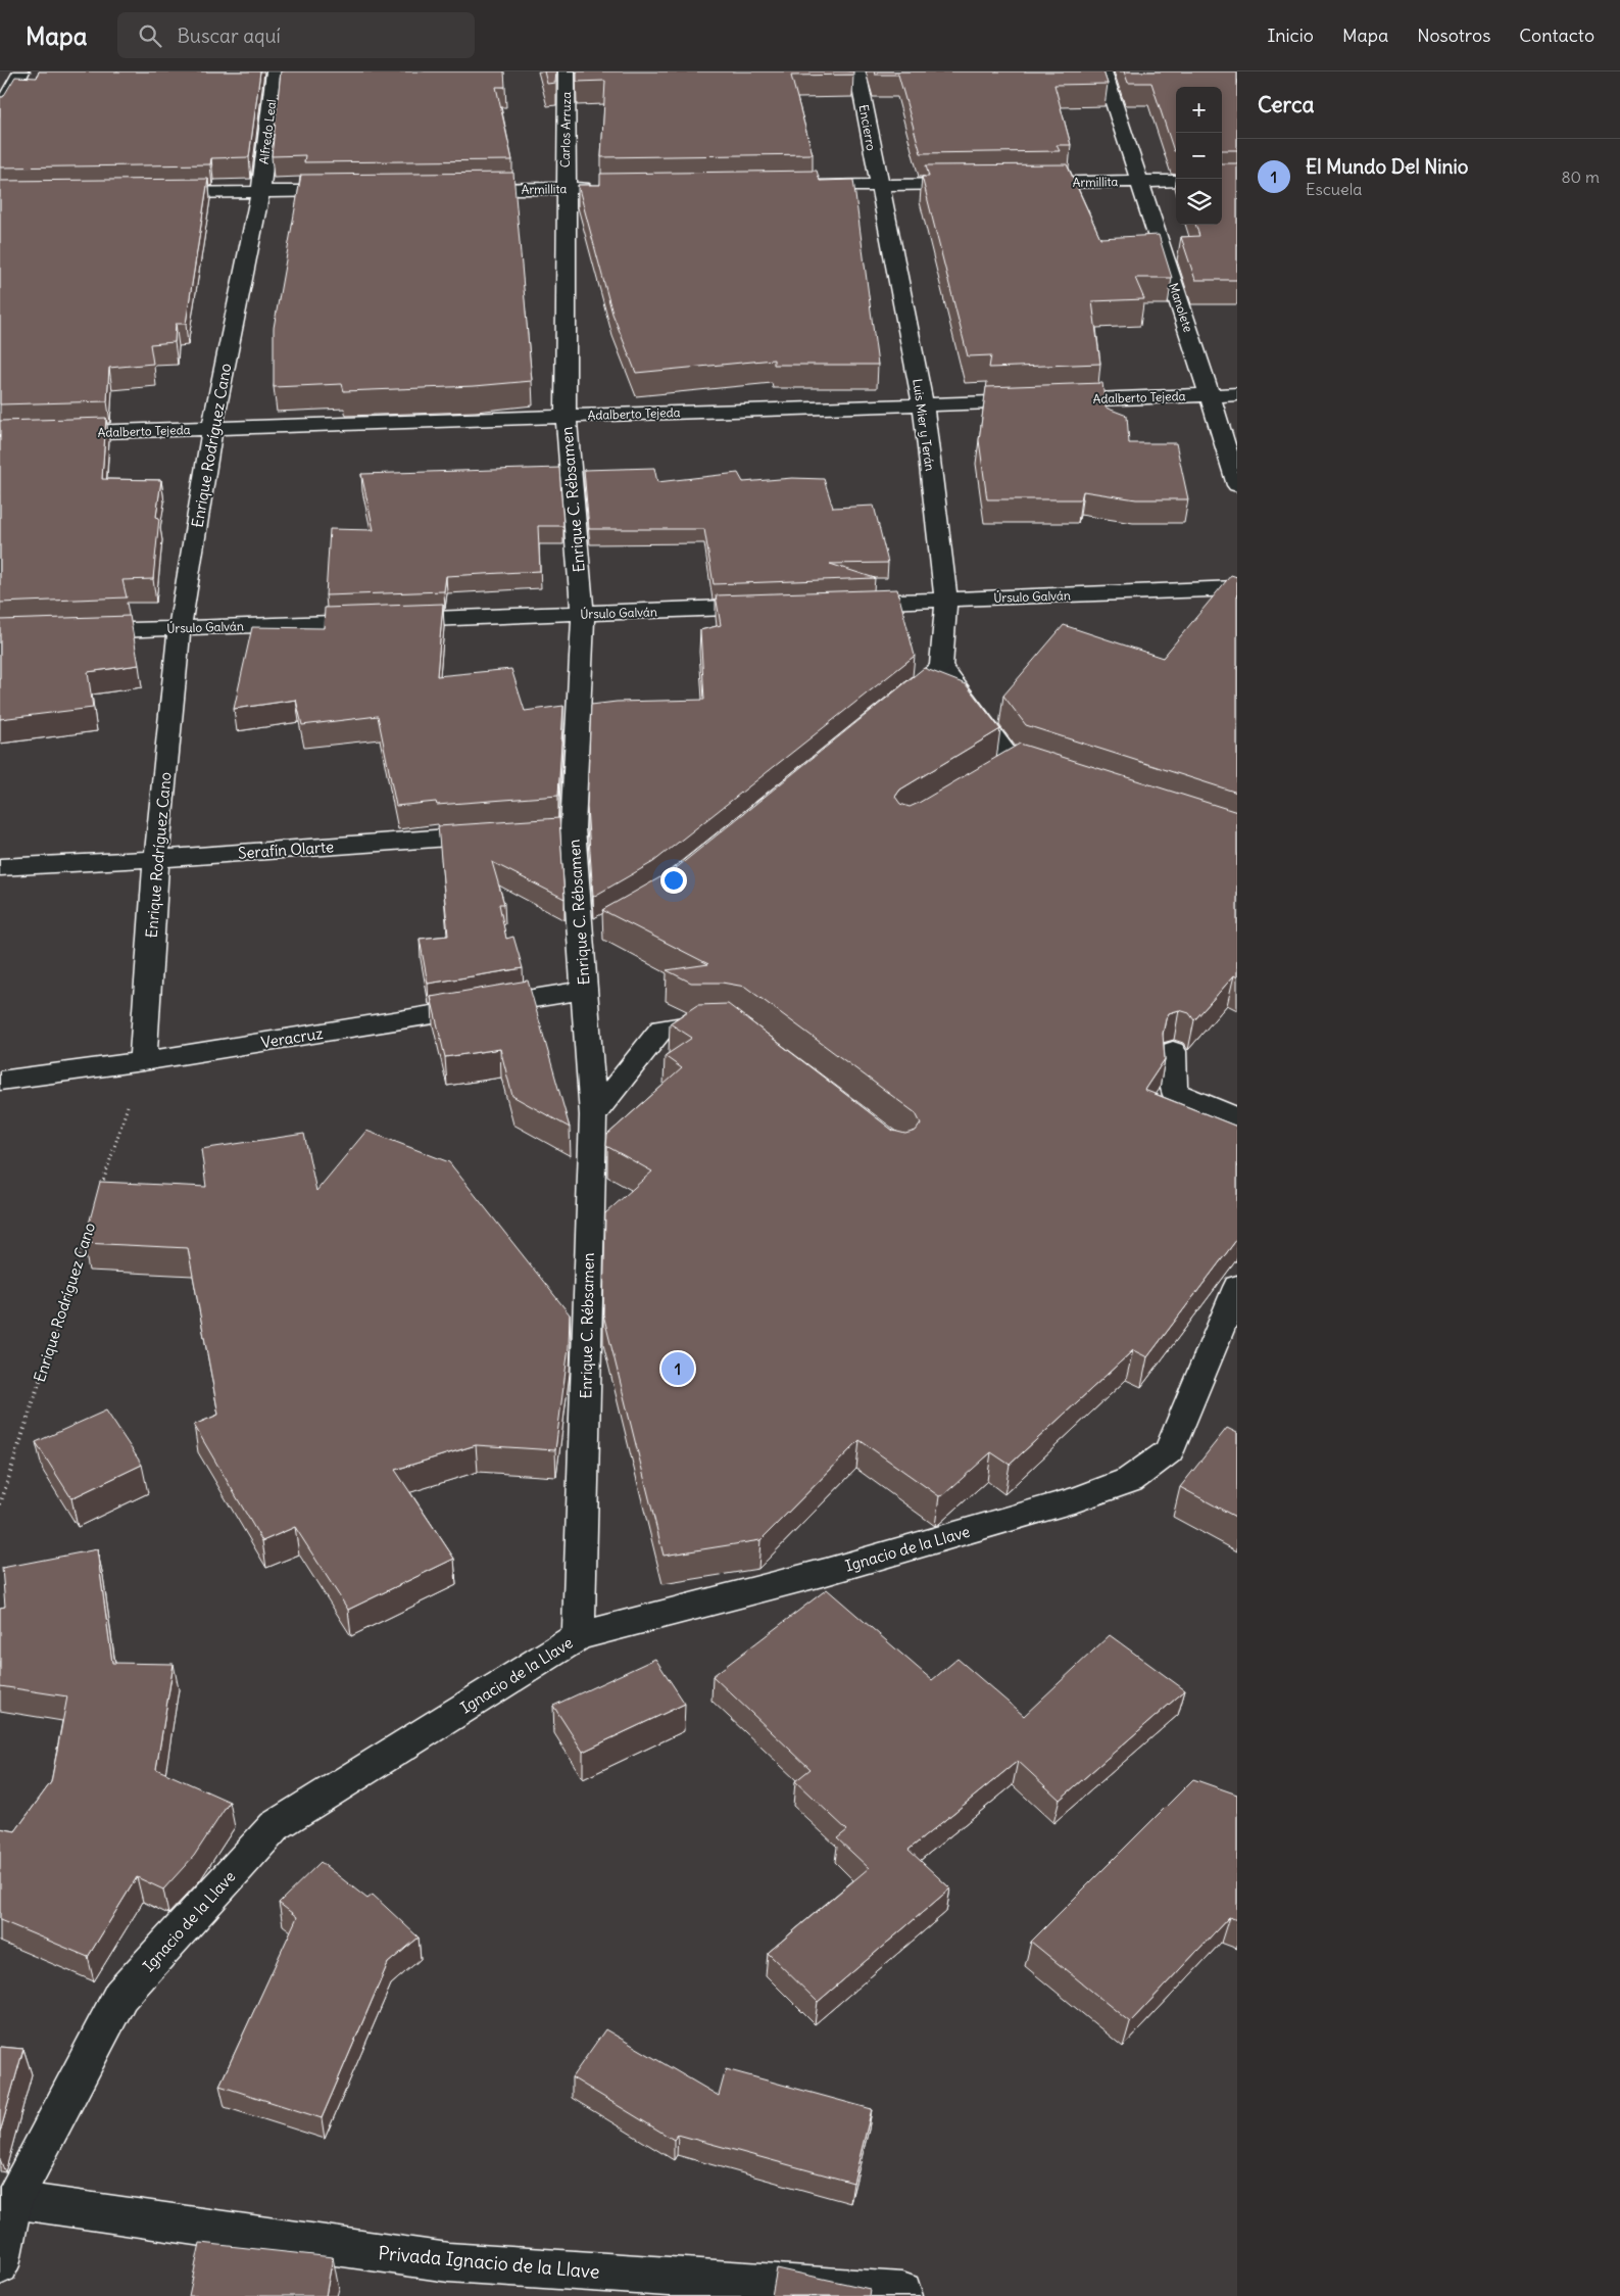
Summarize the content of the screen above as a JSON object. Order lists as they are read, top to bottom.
{
  "streets": {
    "street": [
      "Encierro",
      "Carlos Arruza",
      "Alfredo Leal",
      "Armillita",
      "Manolete",
      "Adalberto Tejeda",
      "Luis Mier y Terán",
      "Enrique Rodríguez Cano",
      "Enrique C. Rébsamen",
      "Úrsulo Galván",
      "Serafín Olarte",
      "Veracruz",
      "Ignacio de la Llave",
      "Privada Ignacio de la Llave"
    ]
  },
  "crossings": [
    ["Encierro", "Luis Mier y Terán"],
    ["Carlos Arruza", "Armillita"],
    ["Carlos Arruza", "Enrique C. Rébsamen"],
    ["Alfredo Leal", "Enrique Rodríguez Cano"],
    ["Armillita", "Manolete"],
    ["Armillita", "Enrique C. Rébsamen"],
    ["Manolete", "Adalberto Tejeda"],
    ["Adalberto Tejeda", "Luis Mier y Terán"],
    ["Adalberto Tejeda", "Enrique Rodríguez Cano"],
    ["Adalberto Tejeda", "Enrique C. Rébsamen"],
    ["Luis Mier y Terán", "Úrsulo Galván"],
    ["Enrique Rodríguez Cano", "Úrsulo Galván"],
    ["Enrique Rodríguez Cano", "Serafín Olarte"],
    ["Enrique Rodríguez Cano", "Veracruz"],
    ["Enrique C. Rébsamen", "Úrsulo Galván"],
    ["Enrique C. Rébsamen", "Veracruz"],
    ["Enrique C. Rébsamen", "Ignacio de la Llave"],
    ["Ignacio de la Llave", "Privada Ignacio de la Llave"]
  ],
  "page": {
    "header": "Mapa",
    "search": "Buscar aquí",
    "nav": [
      "Inicio",
      "Mapa",
      "Nosotros",
      "Contacto"
    ],
    "heading": "Cerca",
    "map_buttons": ["+", "−"],
    "list": [
      {
        "mark": "1",
        "name": "El Mundo Del Ninio",
        "note": "Escuela",
        "value": "80 m"
      }
    ],
    "pins": "1"
  }
}
